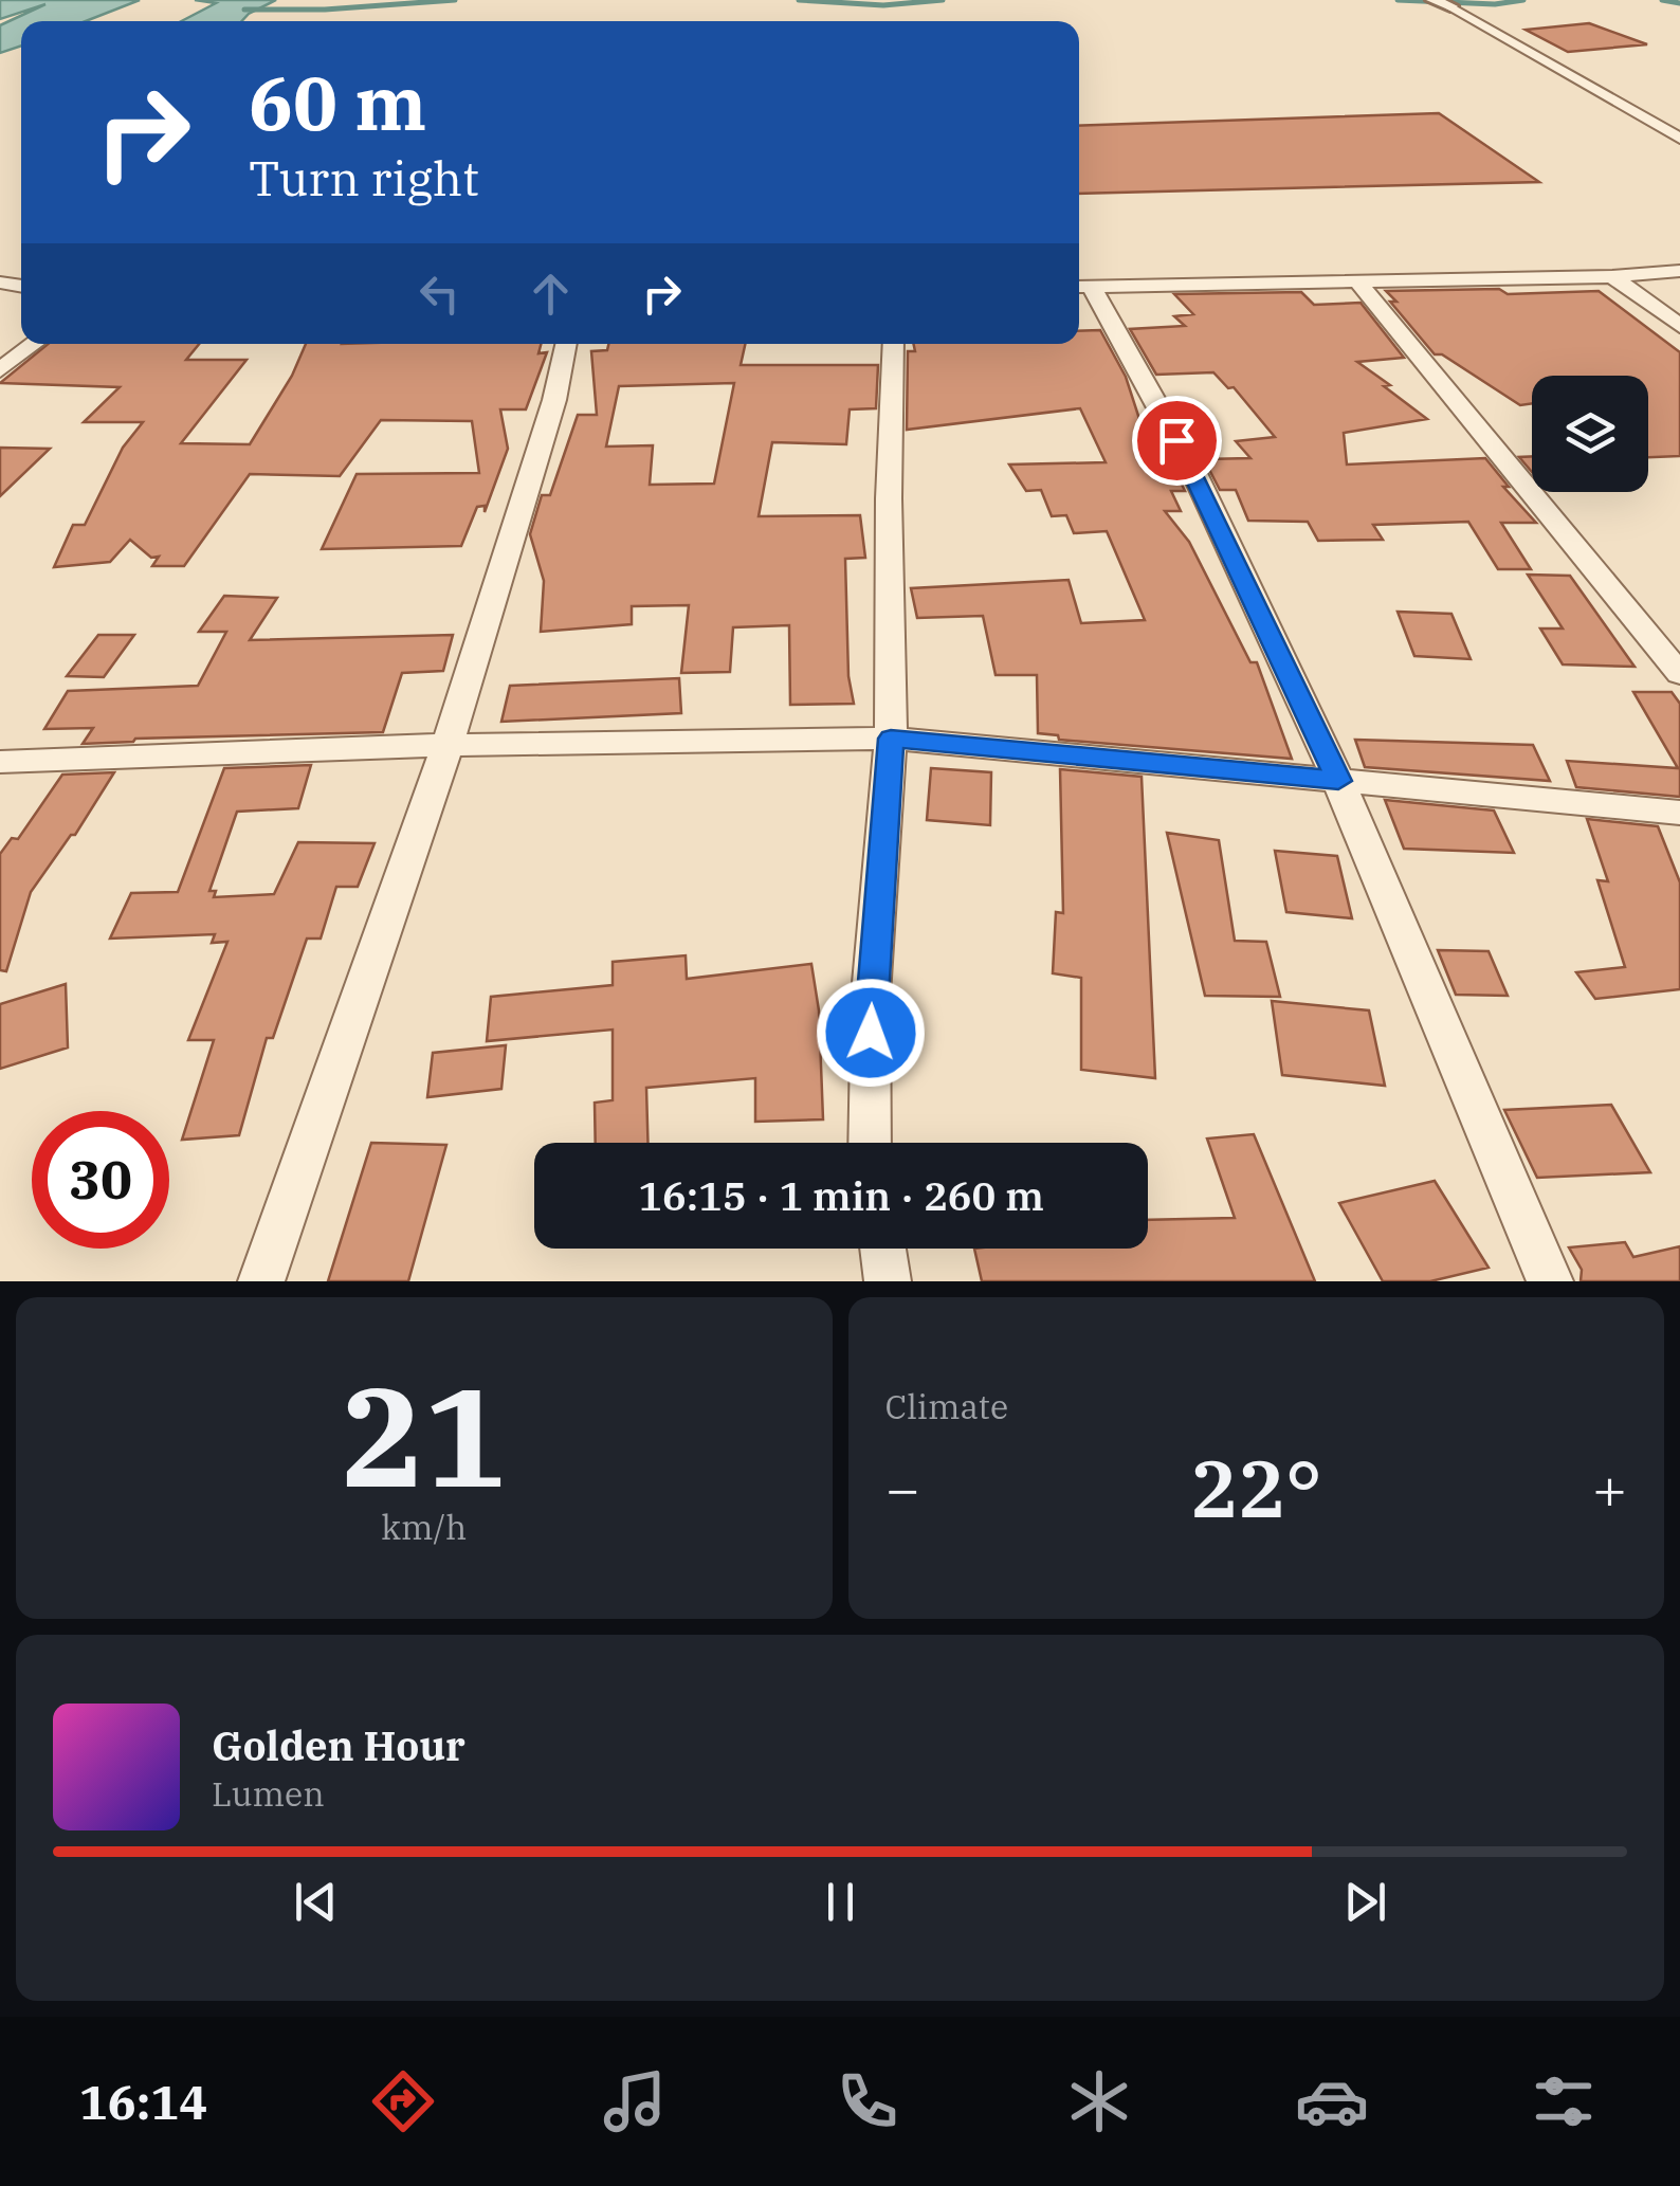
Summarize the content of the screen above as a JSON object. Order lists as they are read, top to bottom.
{
  "page": {
    "turn": ["60 m", "Turn right"],
    "limit": "30",
    "trip": "16:15 · 1 min · 260 m",
    "tile": [
      ["21", "km/h"],
      "Climate"
    ],
    "heat": ["−", "22°", "+"],
    "song": ["Golden Hour", "Lumen"],
    "tabs": "16:14"
  }
}
